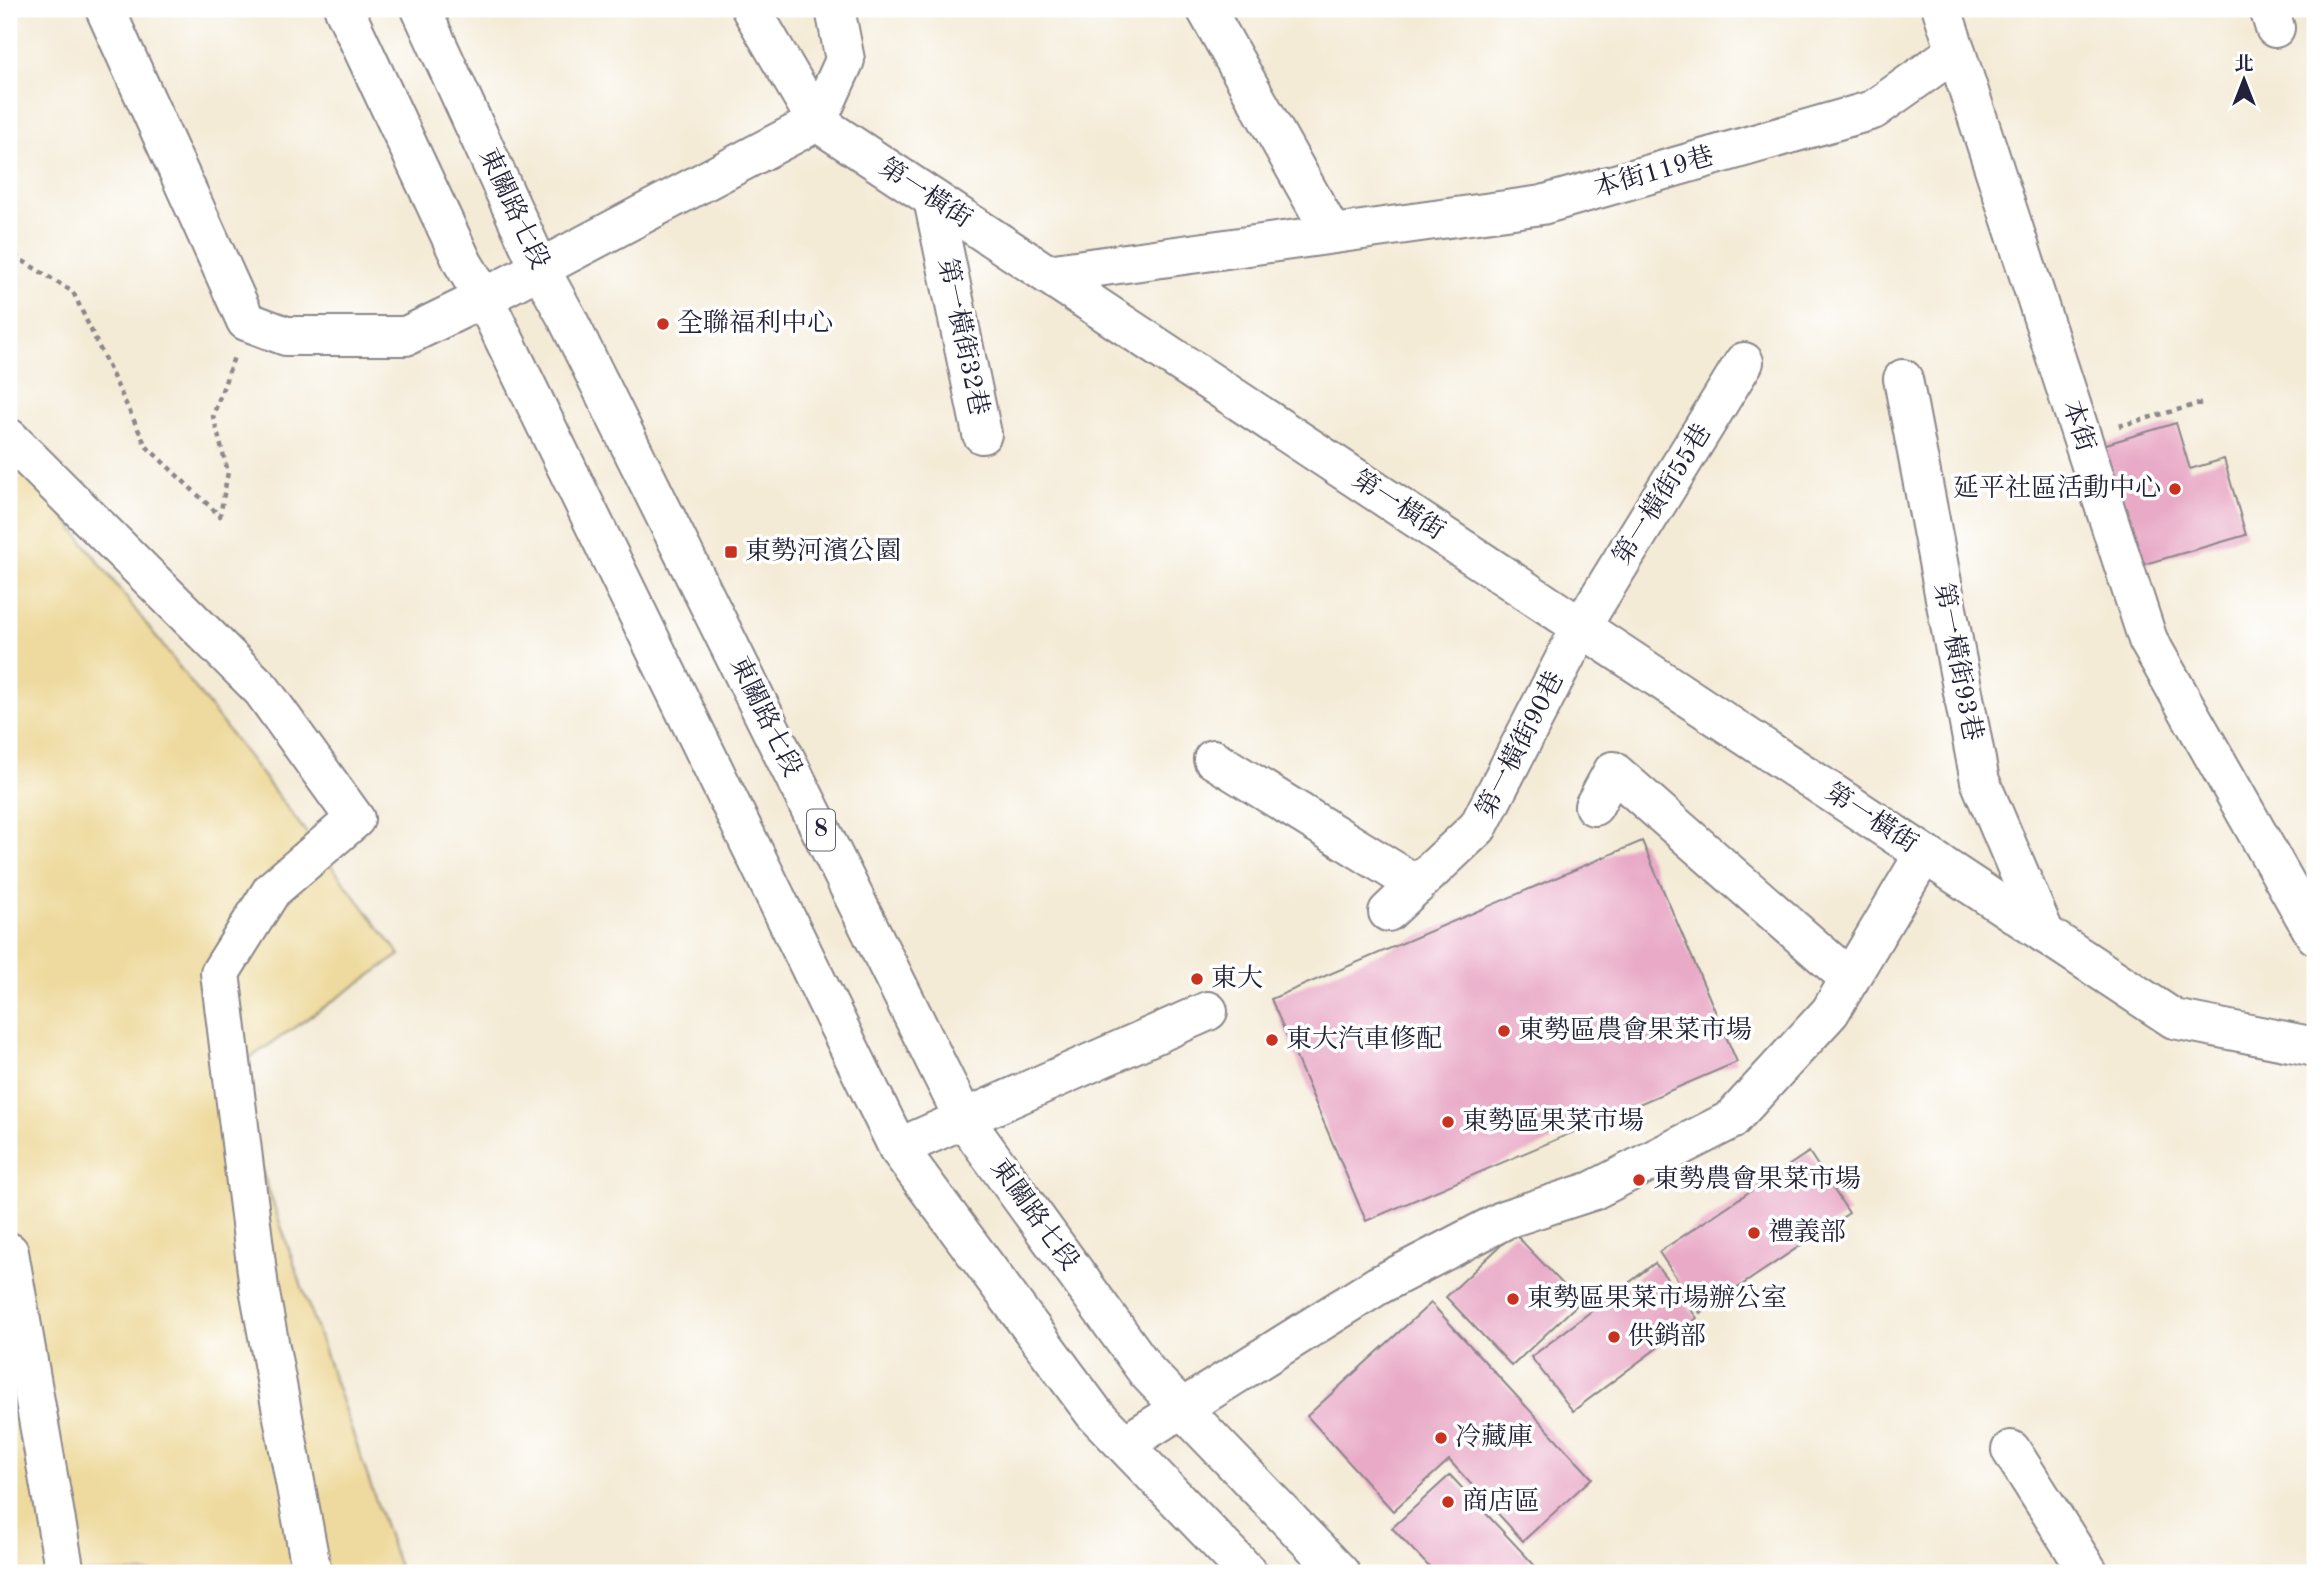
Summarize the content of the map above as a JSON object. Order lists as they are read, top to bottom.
{
  "streets": {
    "main road": [
      "本街119巷",
      "第一橫街",
      "東關路七段",
      "第一橫街32巷",
      "本街",
      "第一橫街55巷",
      "第一橫街93巷",
      "第一橫街90巷",
      "8"
    ]
  },
  "crossings": [
    ["本街119巷", "第一橫街"],
    ["本街119巷", "本街"],
    ["第一橫街", "第一橫街32巷"],
    ["第一橫街", "第一橫街55巷"],
    ["第一橫街", "第一橫街93巷"],
    ["第一橫街", "第一橫街90巷"],
    ["第一橫街55巷", "第一橫街90巷"]
  ],
  "places": {
    "other": [
      "全聯福利中心",
      "延平社區活動中心",
      "東大",
      "東勢區農會果菜市場",
      "東大汽車修配",
      "東勢區果菜市場",
      "東勢農會果菜市場",
      "禮義部",
      "東勢區果菜市場辦公室",
      "供銷部",
      "冷藏庫",
      "商店區"
    ],
    "transit": ["東勢河濱公園"]
  },
  "north": "top"
}
